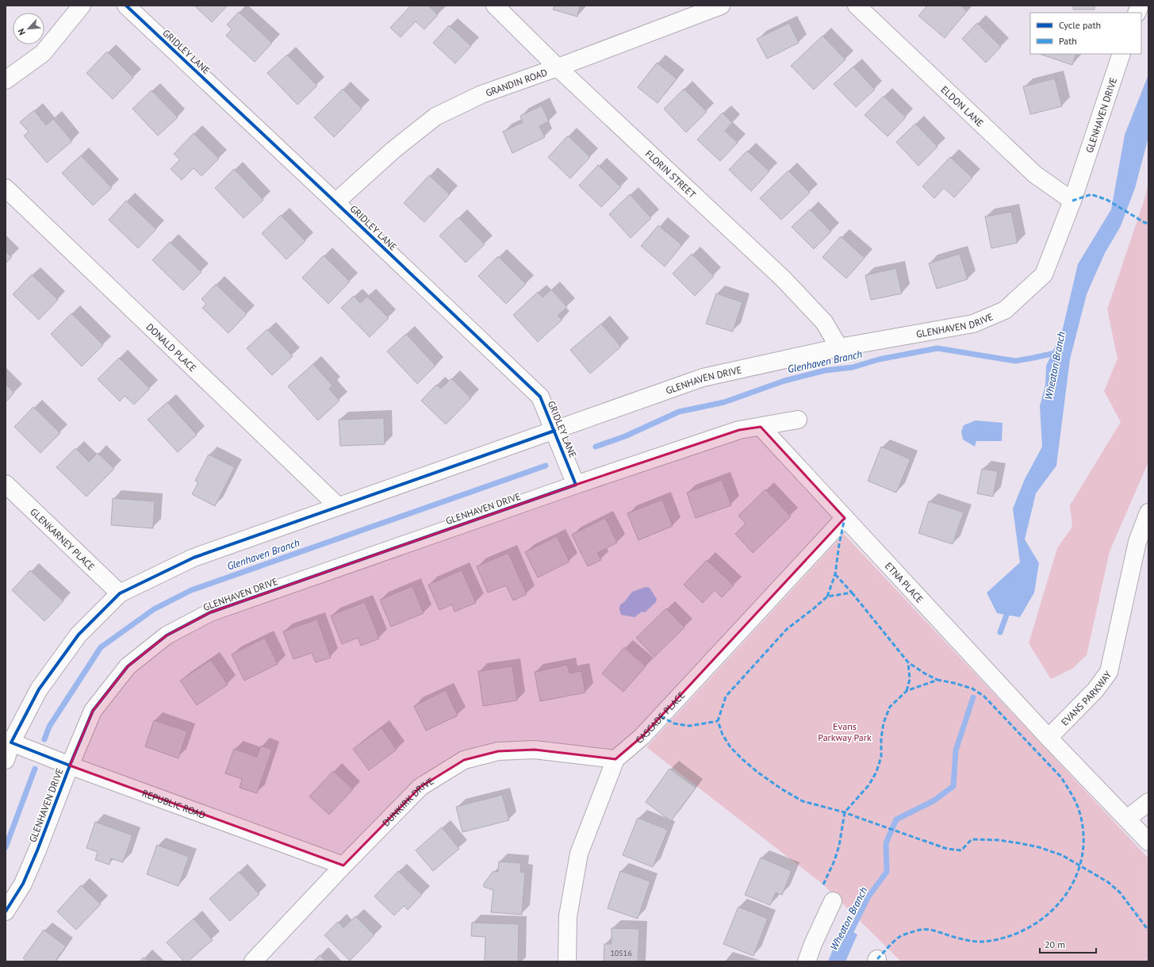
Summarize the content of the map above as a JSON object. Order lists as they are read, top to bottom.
{
  "streets": {
    "street": [
      "GRIDLEY LANE",
      "GRANDIN ROAD",
      "ELDON LANE",
      "GLENHAVEN DRIVE",
      "FLORIN STREET",
      "DONALD PLACE",
      "GLENKARNEY PLACE",
      "ETNA PLACE",
      "EVANS PARKWAY",
      "CASCADE PLACE",
      "DUNKIRK DRIVE",
      "REPUBLIC ROAD"
    ]
  },
  "crossings": [
    ["GRIDLEY LANE", "GRANDIN ROAD"],
    ["GRIDLEY LANE", "GLENHAVEN DRIVE"],
    ["GRANDIN ROAD", "FLORIN STREET"],
    ["ELDON LANE", "GLENHAVEN DRIVE"],
    ["GLENHAVEN DRIVE", "FLORIN STREET"],
    ["GLENHAVEN DRIVE", "DONALD PLACE"],
    ["GLENHAVEN DRIVE", "GLENKARNEY PLACE"],
    ["GLENHAVEN DRIVE", "ETNA PLACE"],
    ["GLENHAVEN DRIVE", "REPUBLIC ROAD"],
    ["ETNA PLACE", "EVANS PARKWAY"],
    ["ETNA PLACE", "CASCADE PLACE"],
    ["CASCADE PLACE", "DUNKIRK DRIVE"],
    ["DUNKIRK DRIVE", "REPUBLIC ROAD"]
  ],
  "water": ["Glenhaven Branch", "Wheaton Branch"],
  "parks": ["Evans Parkway Park"],
  "house_numbers": ["10516"],
  "legend": ["Cycle path", "Path"],
  "scale_bar": "20 m",
  "north": "bottom left"
}
